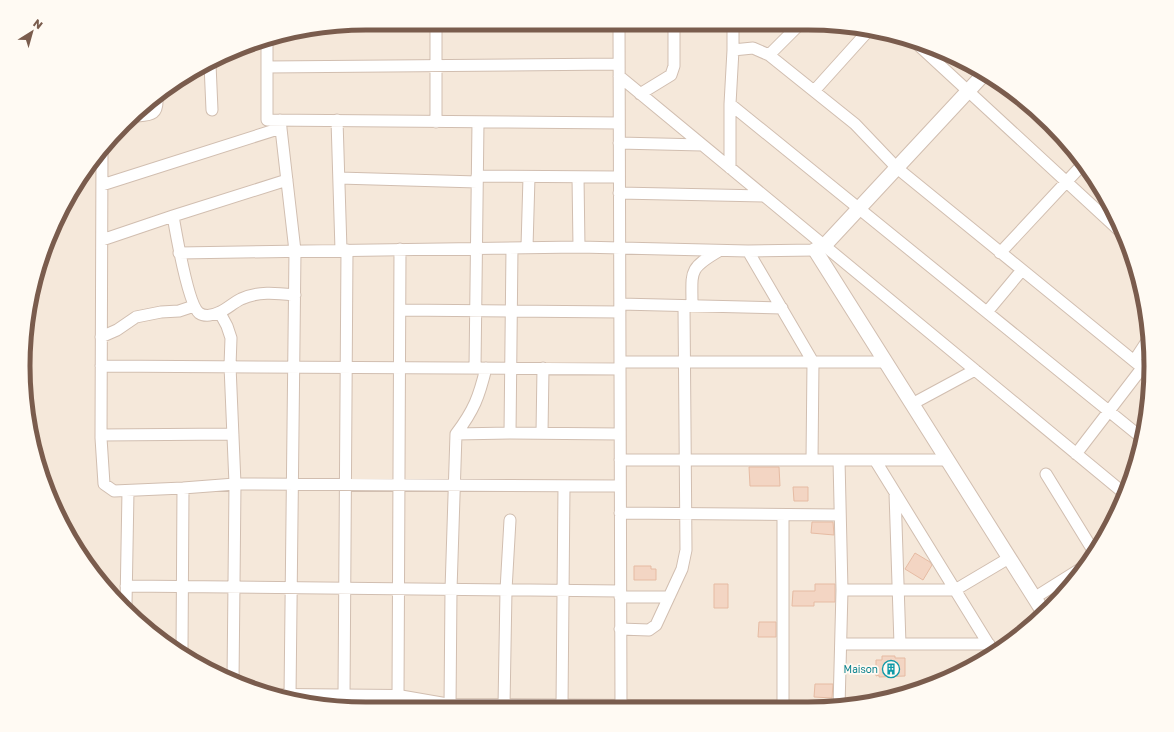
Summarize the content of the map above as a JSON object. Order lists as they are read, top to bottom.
{
  "places": {
    "building": ["Maison"]
  },
  "north": "top right"
}
